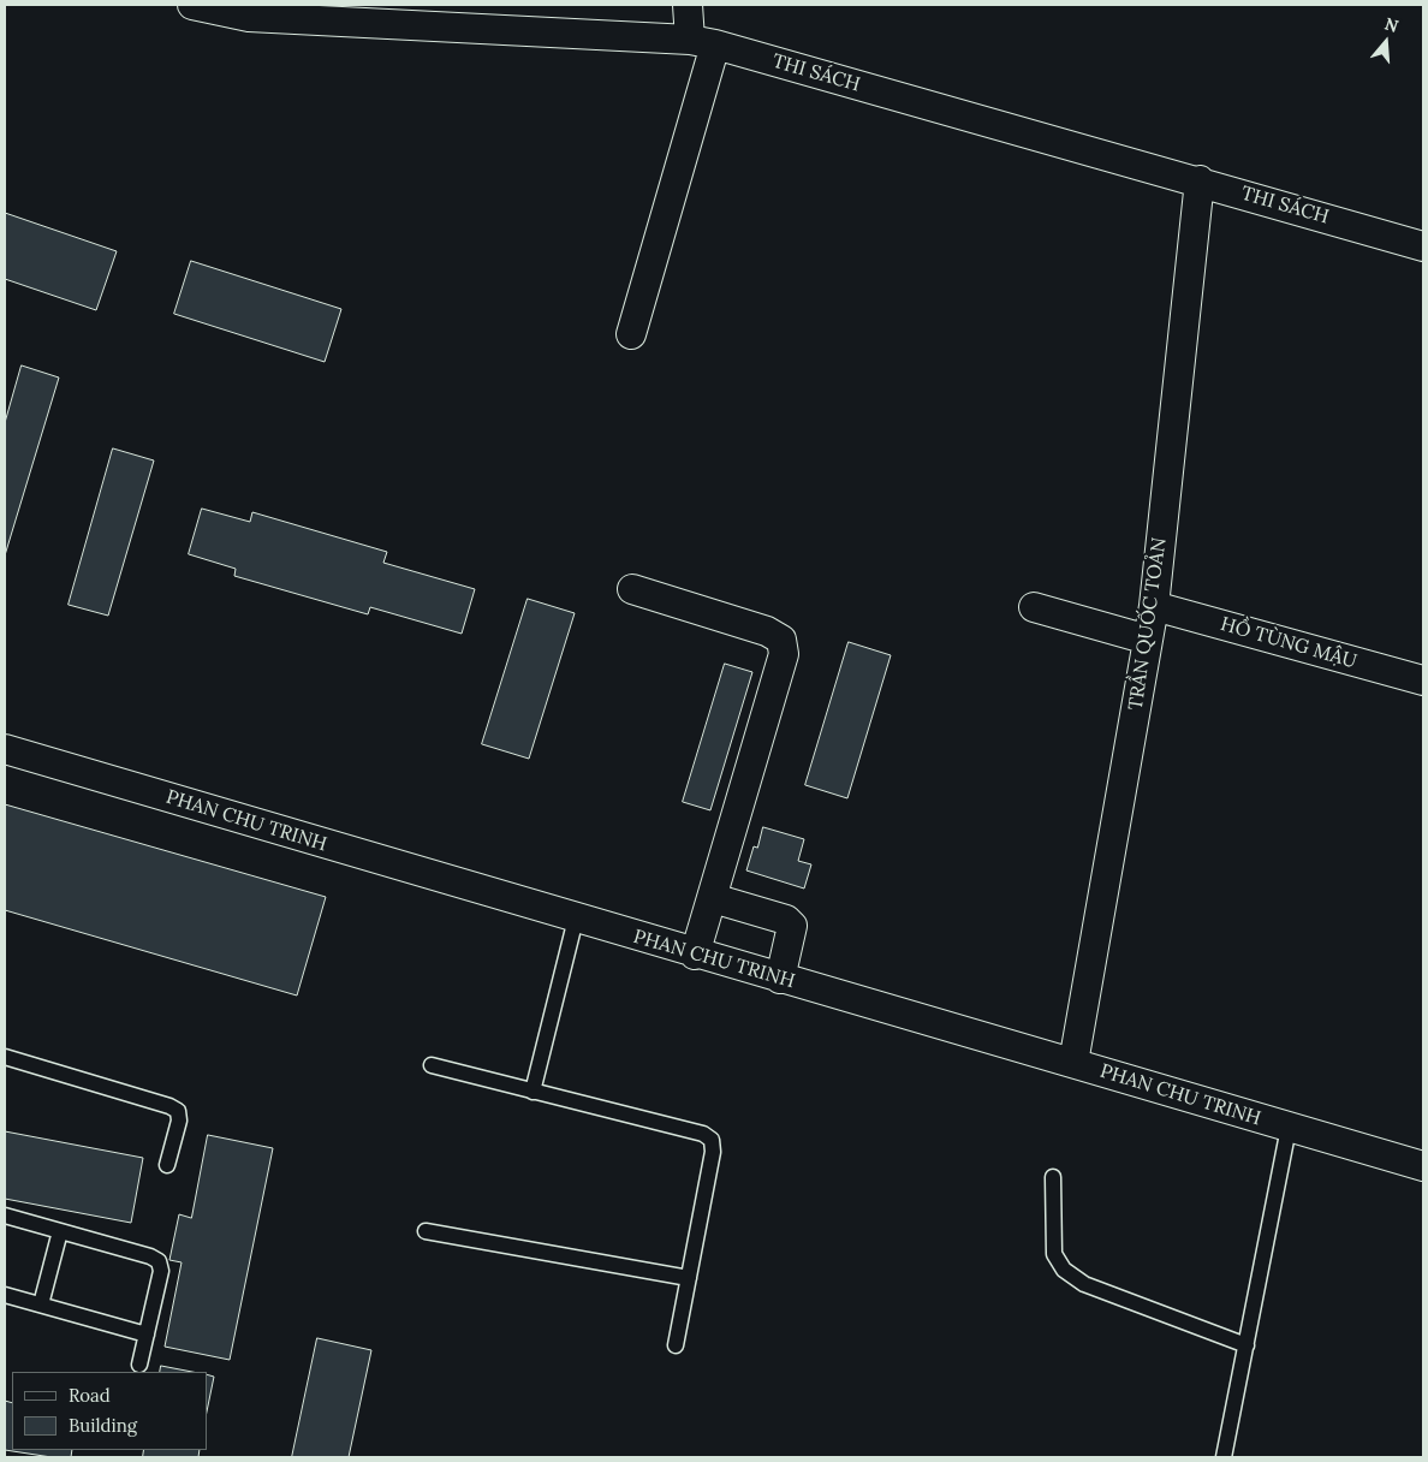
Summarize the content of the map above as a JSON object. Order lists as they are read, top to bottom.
{
  "streets": {
    "street": [
      "THI SÁCH",
      "TRẦN QUỐC TOẢN",
      "HỒ TÙNG MẬU",
      "PHAN CHU TRINH"
    ]
  },
  "crossings": [
    ["THI SÁCH", "TRẦN QUỐC TOẢN"],
    ["TRẦN QUỐC TOẢN", "HỒ TÙNG MẬU"],
    ["TRẦN QUỐC TOẢN", "PHAN CHU TRINH"]
  ],
  "legend": ["Road", "Building"],
  "north": "top"
}
